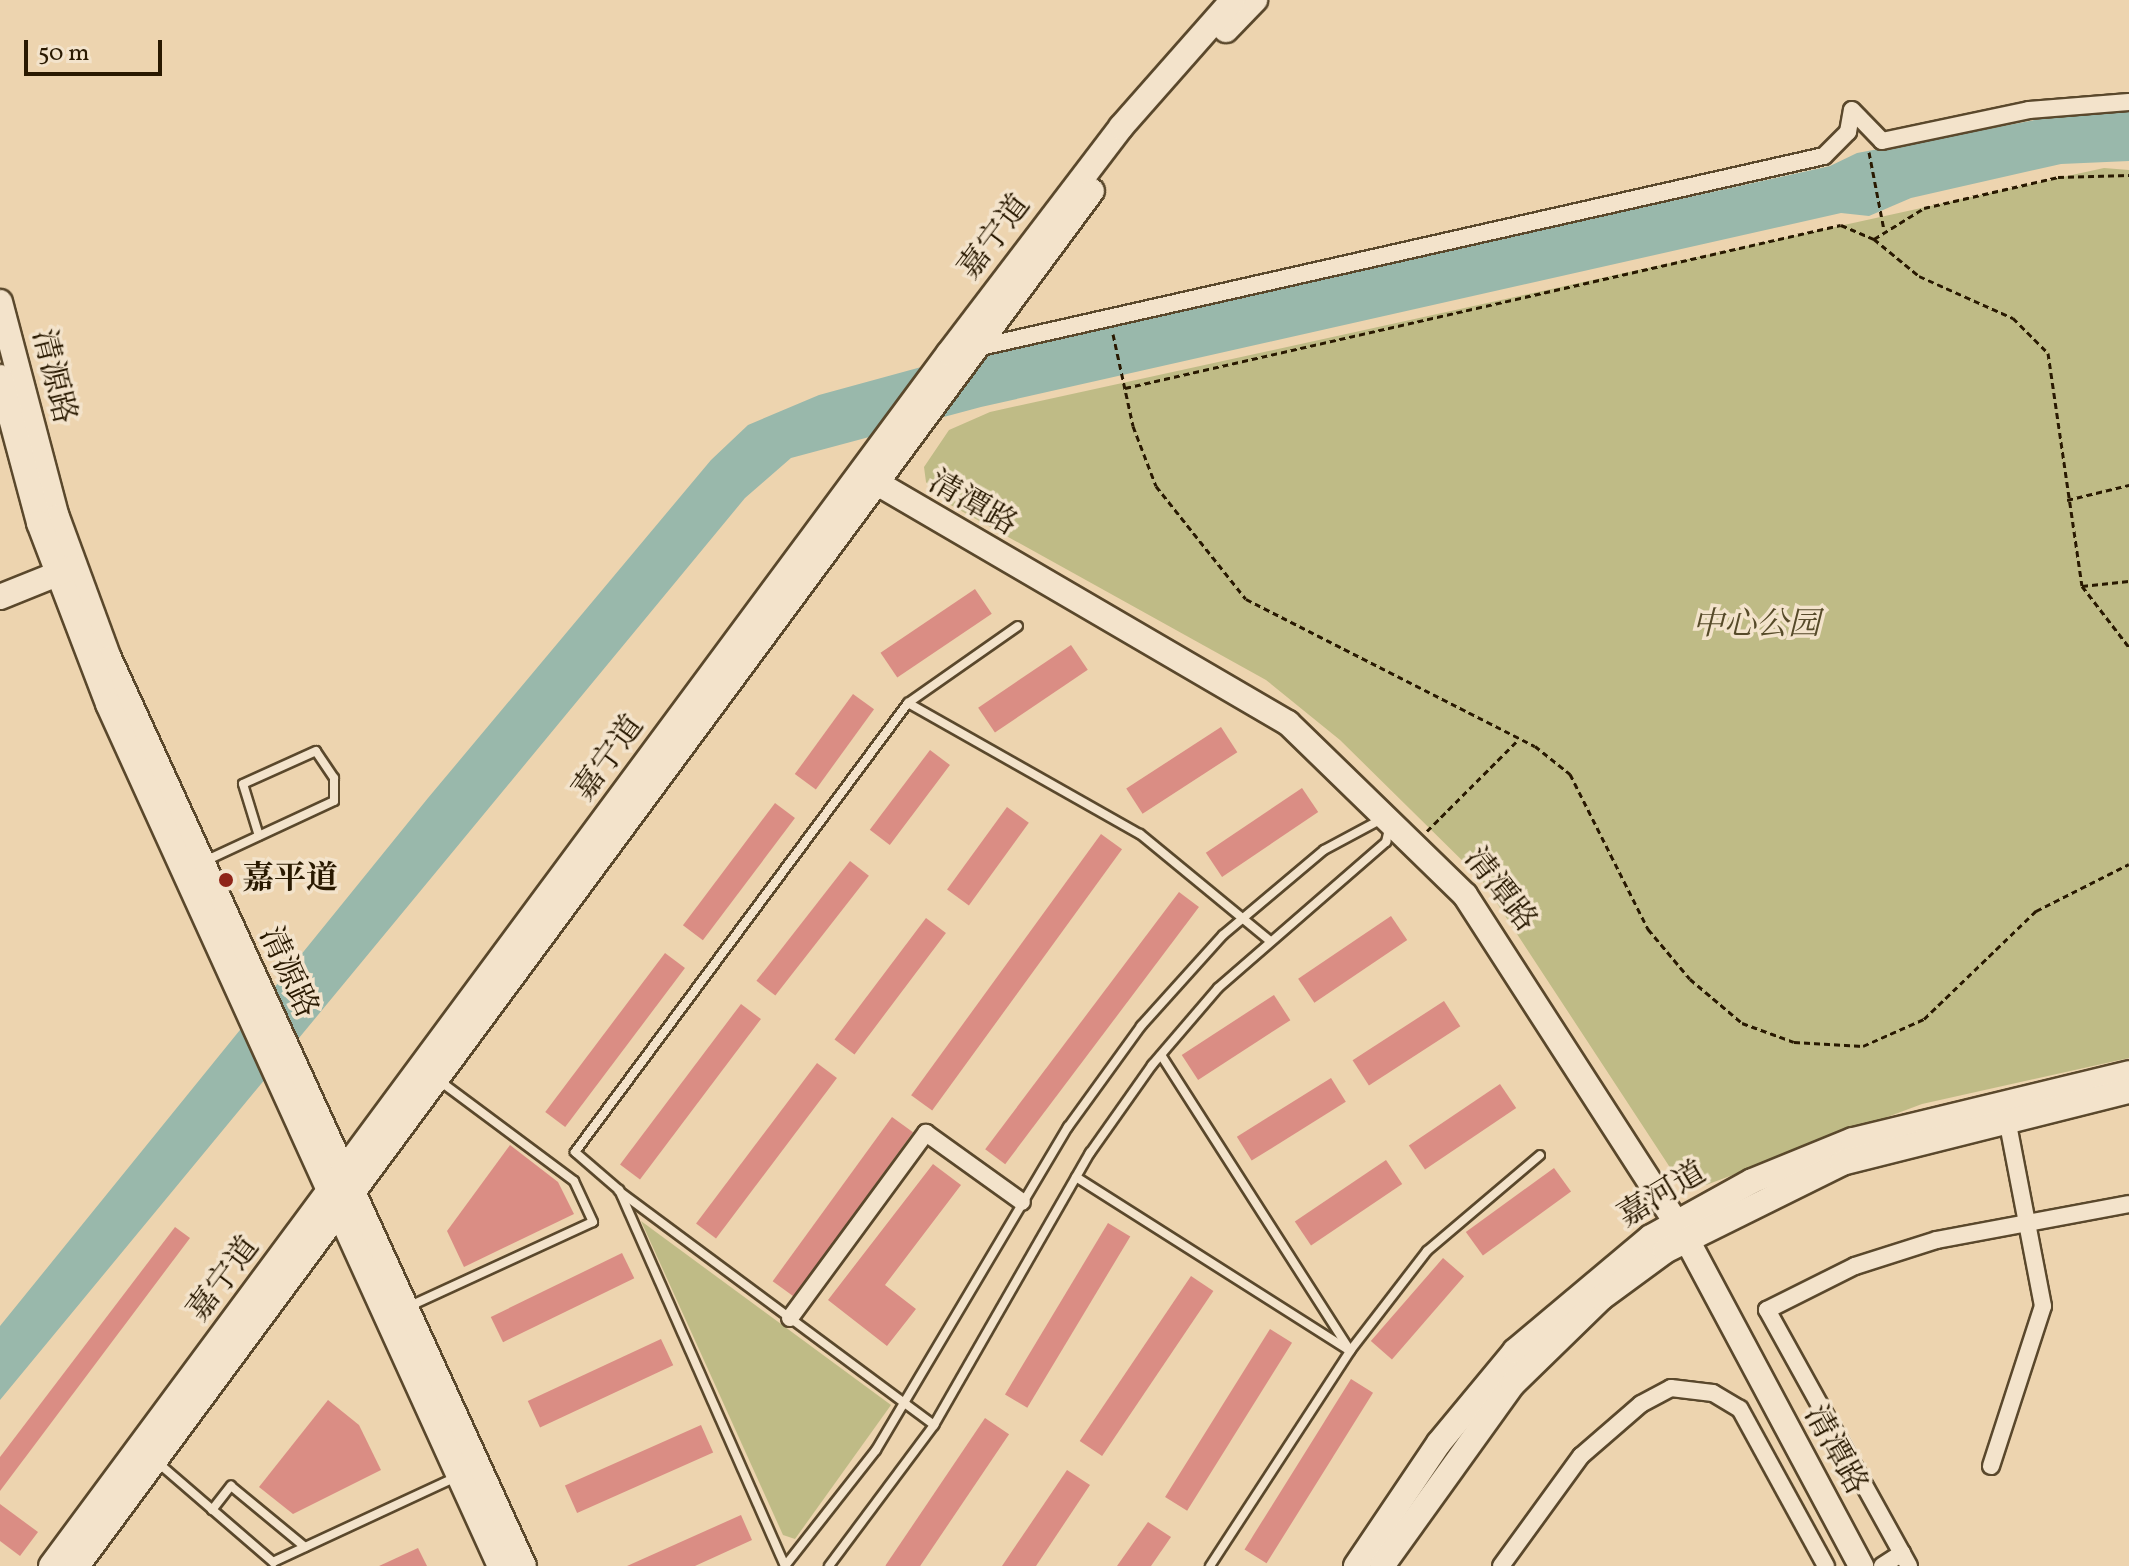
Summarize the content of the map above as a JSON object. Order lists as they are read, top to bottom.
{
  "streets": {
    "street": [
      "嘉宁道",
      "清源路",
      "清潭路",
      "嘉河道"
    ]
  },
  "crossings": [
    ["嘉宁道", "清源路"],
    ["嘉宁道", "清潭路"],
    ["清潭路", "嘉河道"]
  ],
  "parks": ["中心公园"],
  "places": ["嘉平道"],
  "scale_bar": "50 m"
}
